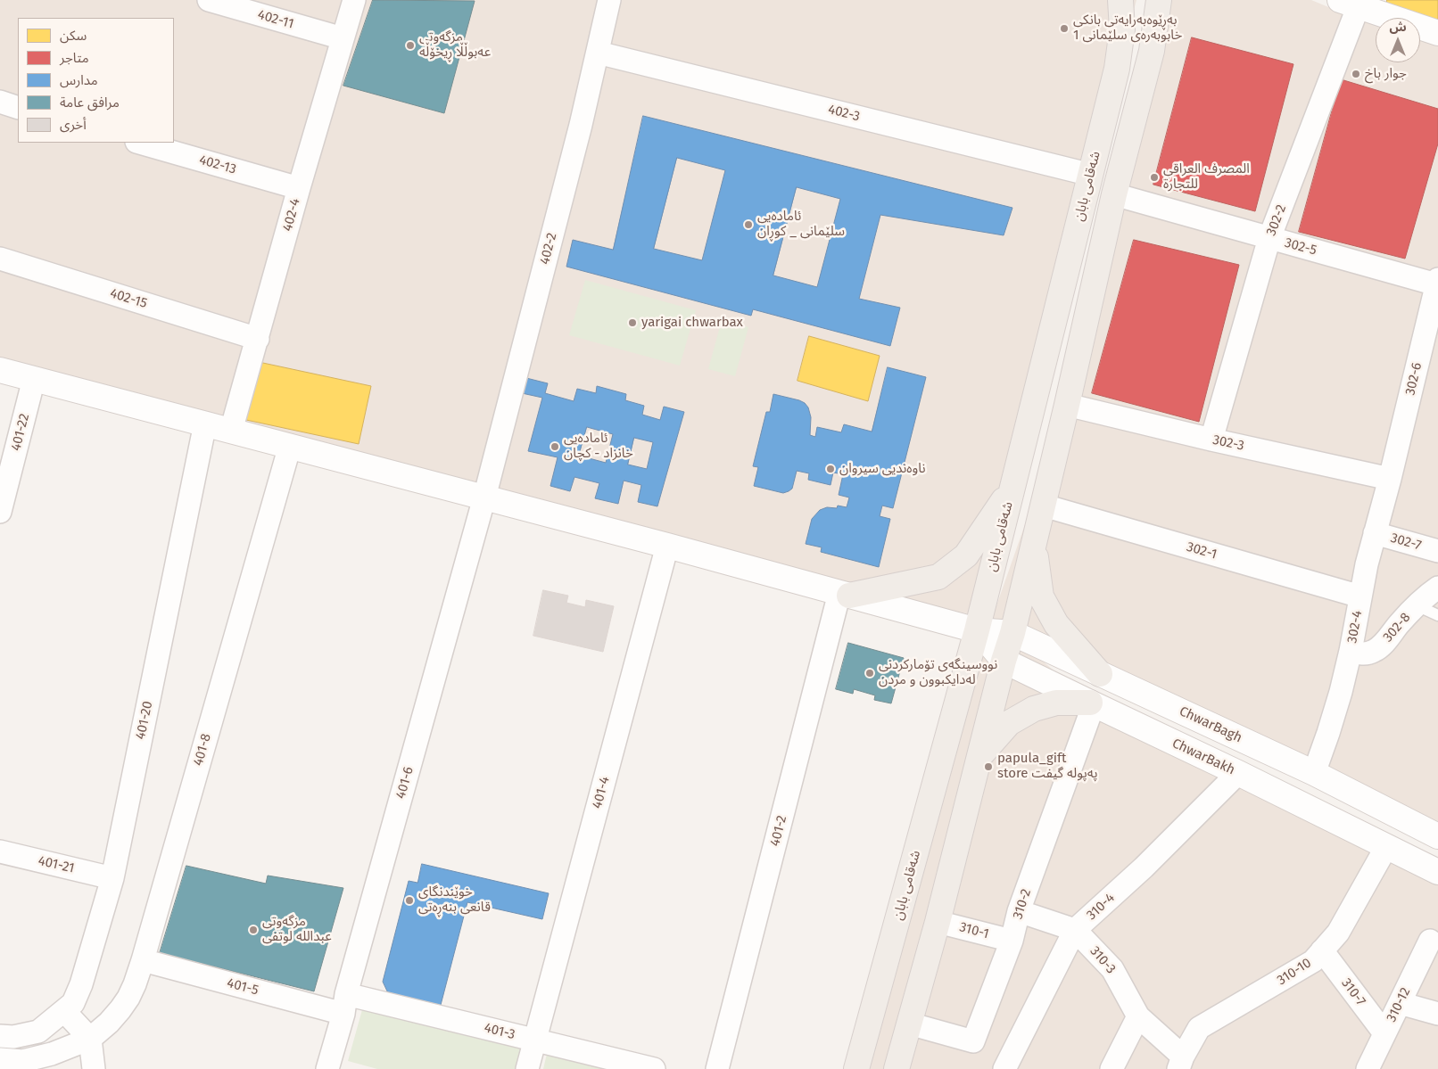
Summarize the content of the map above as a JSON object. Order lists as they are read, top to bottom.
{
  "streets": {
    "main road": ["شەقامی بابان", "ChwarBagh", "ChwarBakh"],
    "street": [
      "402-11",
      "402-3",
      "402-13",
      "402-4",
      "302-2",
      "302-5",
      "402-2",
      "402-15",
      "302-6",
      "401-22",
      "302-3",
      "302-7",
      "302-1",
      "302-4",
      "302-8",
      "401-20",
      "401-8",
      "401-6",
      "401-4",
      "401-2",
      "401-21",
      "310-2",
      "310-4",
      "310-1",
      "310-3",
      "310-10",
      "401-5",
      "310-7",
      "310-12",
      "401-3"
    ]
  },
  "crossings": [
    ["402-11", "402-4"],
    ["402-3", "شەقامی بابان"],
    ["402-3", "402-2"],
    ["402-13", "402-4"],
    ["شەقامی بابان", "302-5"],
    ["شەقامی بابان", "302-3"],
    ["شەقامی بابان", "302-1"],
    ["شەقامی بابان", "ChwarBagh"],
    ["شەقامی بابان", "ChwarBakh"],
    ["شەقامی بابان", "310-2"],
    ["شەقامی بابان", "310-1"],
    ["402-4", "402-15"],
    ["402-4", "ChwarBagh"],
    ["302-2", "302-5"],
    ["302-2", "302-3"],
    ["302-5", "302-6"],
    ["402-2", "ChwarBagh"],
    ["402-2", "401-6"],
    ["302-6", "302-3"],
    ["302-6", "302-4"],
    ["401-22", "ChwarBagh"],
    ["302-3", "302-4"],
    ["302-7", "302-4"],
    ["302-1", "302-4"],
    ["302-4", "302-8"],
    ["302-4", "ChwarBagh"],
    ["401-20", "ChwarBagh"],
    ["401-20", "401-21"],
    ["ChwarBagh", "401-8"],
    ["ChwarBagh", "ChwarBakh"],
    ["ChwarBagh", "401-6"],
    ["ChwarBagh", "401-4"],
    ["ChwarBagh", "401-2"],
    ["401-8", "401-5"],
    ["ChwarBakh", "310-2"],
    ["ChwarBakh", "310-4"],
    ["ChwarBakh", "310-10"],
    ["401-6", "401-5"],
    ["401-6", "401-3"],
    ["401-4", "401-3"],
    ["310-2", "310-1"],
    ["310-2", "310-3"],
    ["310-4", "310-3"],
    ["310-3", "310-10"],
    ["310-10", "310-7"],
    ["401-5", "401-3"],
    ["310-7", "310-12"]
  ],
  "places": [
    "بەڕێوەبەرایەتی بانکی خابوبەرەی سلێمانی 1",
    "مزگەوتی عەبوڵڵا ڕیخۆڵە",
    "جوار باخ",
    "المصرف العراقي للتجارة",
    "ئامادەیی سلێمانی _ کوڕان",
    "yarigai chwarbax",
    "ئامادەیی خانزاد - کچان",
    "ناوەندیی سیروان",
    "نووسینگەی تۆمارکردنی لەدایکبوون و مردن",
    "papula_gift store پەپولە گیفت",
    "خوێندنگای قانعی بنەڕەتی",
    "مزگەوتی عبداللە لوتفی"
  ],
  "legend": [
    "سكن",
    "متاجر",
    "مدارس",
    "مرافق عامة",
    "أخرى"
  ],
  "north": "top"
}
